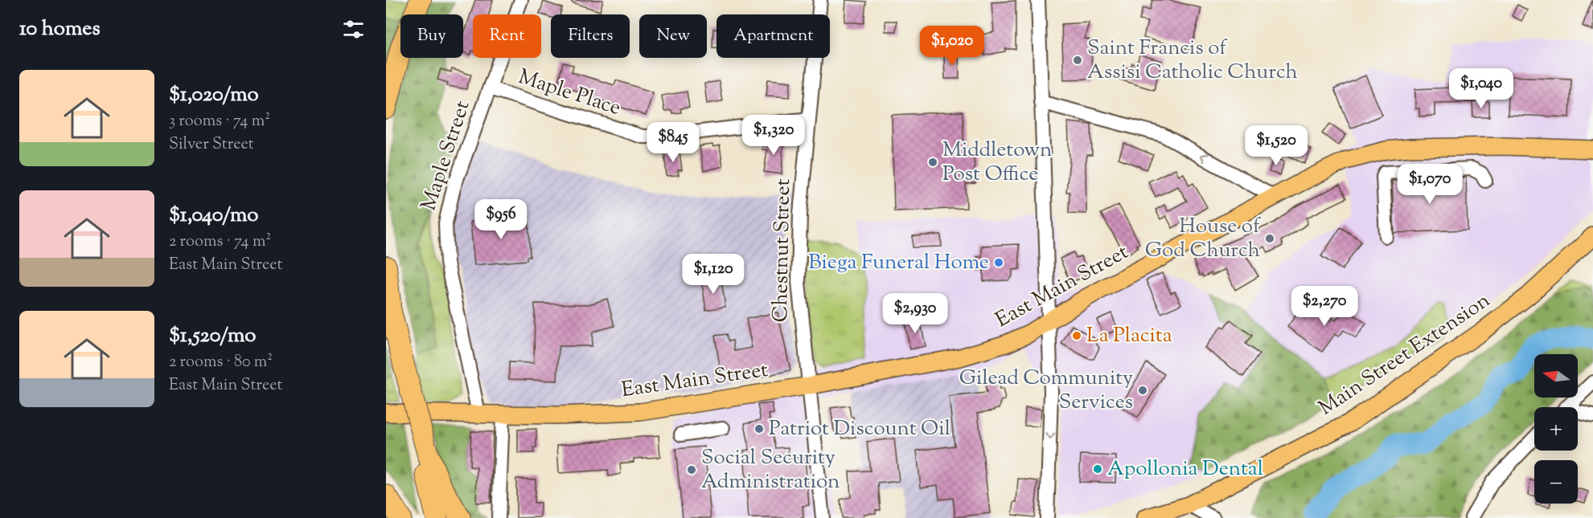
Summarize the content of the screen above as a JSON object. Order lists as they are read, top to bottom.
{
  "streets": {
    "main road": ["East Main Street", "Main Street Extension"],
    "street": ["Maple Place", "Maple Street", "Chestnut Street"]
  },
  "crossings": [
    ["Maple Place", "Maple Street"],
    ["Maple Place", "Chestnut Street"],
    ["Maple Street", "East Main Street"],
    ["Chestnut Street", "East Main Street"]
  ],
  "places": [
    "Saint Francis of Assisi Catholic Church",
    "Middletown Post Office",
    "House of God Church",
    "Biega Funeral Home",
    "La Placita",
    "Gilead Community Services",
    "Patriot Discount Oil",
    "Apollonia Dental",
    "Social Security Administration"
  ],
  "north": "left",
  "page": {
    "heading": "10 homes",
    "chip": [
      "Buy",
      "Rent",
      "Filters",
      "New",
      "Apartment"
    ],
    "price": [
      "$1,020",
      "$1,040",
      "$1,320",
      "$845",
      "$1,520",
      "$1,070",
      "$956",
      "$1,120",
      "$2,270",
      "$2,930"
    ],
    "list": [
      {
        "name": "$1,020/mo",
        "note": "3 rooms · 74 m² · Silver Street"
      },
      {
        "name": "$1,040/mo",
        "note": "2 rooms · 74 m² · East Main Street"
      },
      {
        "name": "$1,520/mo",
        "note": "2 rooms · 80 m² · East Main Street"
      }
    ],
    "map_buttons": ["+", "−"]
  }
}
